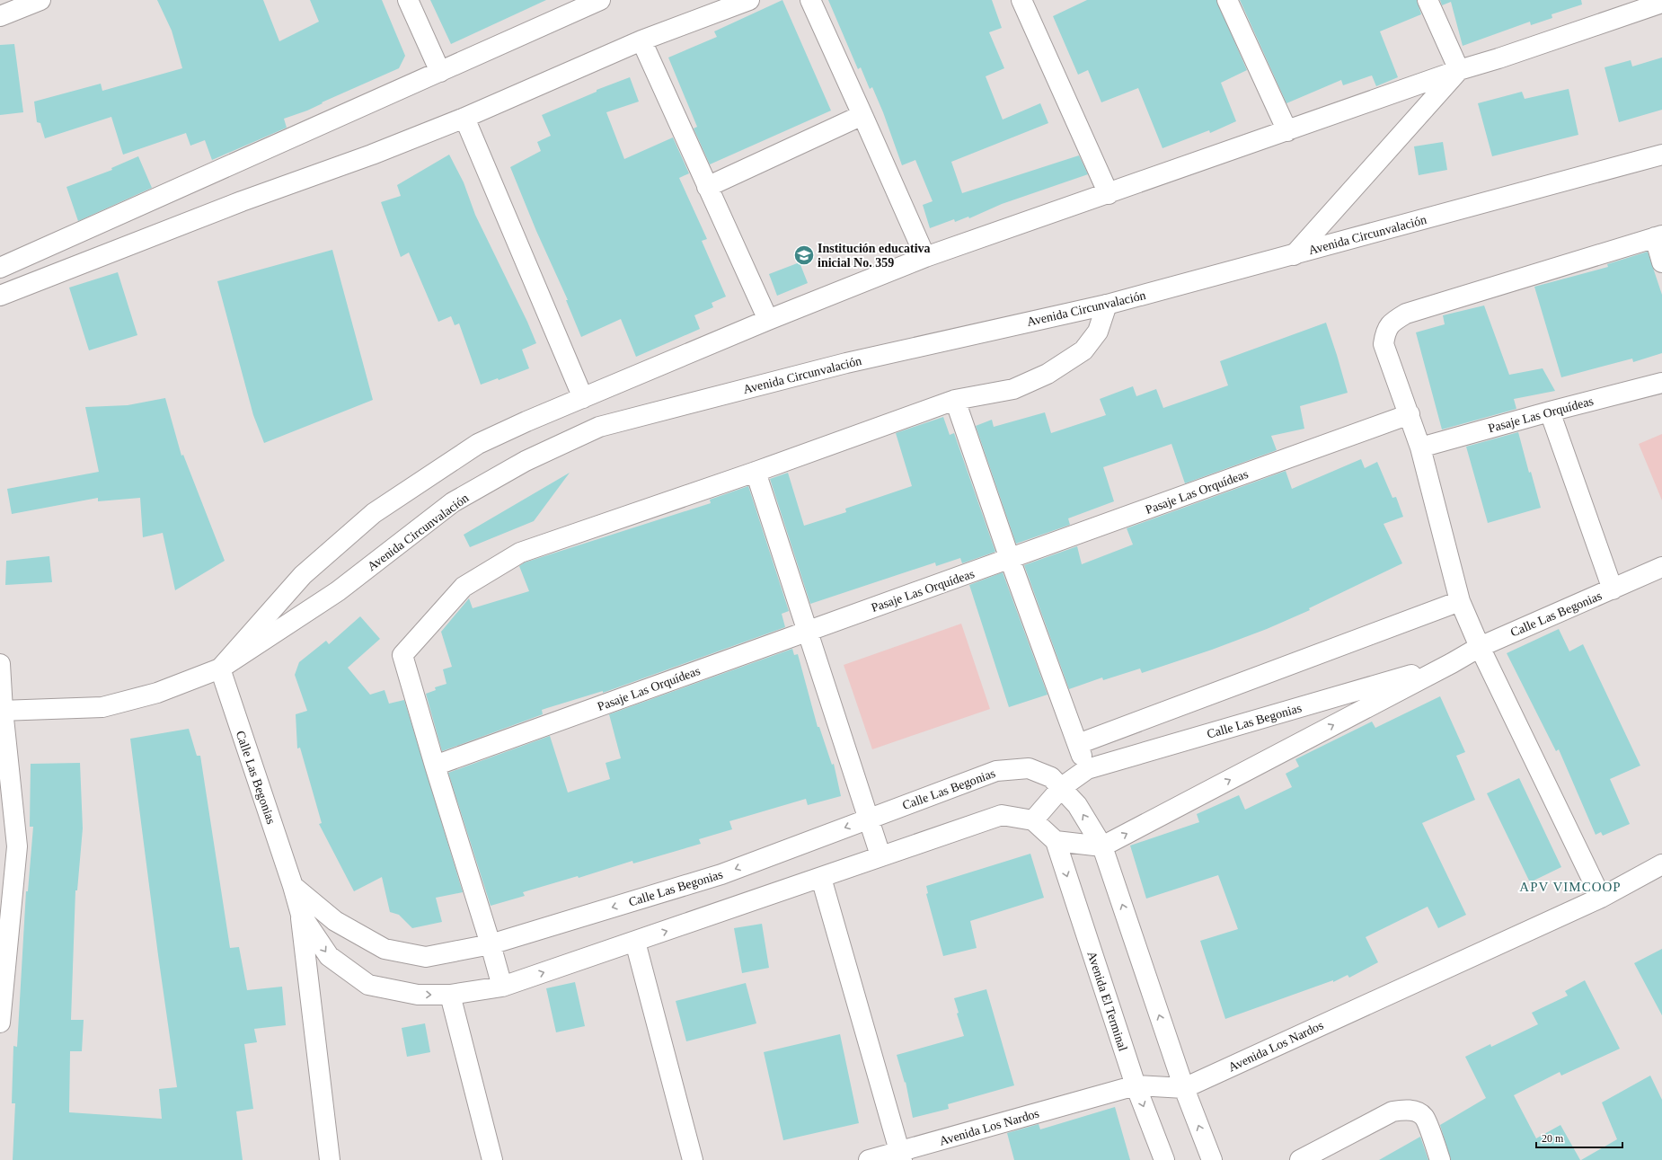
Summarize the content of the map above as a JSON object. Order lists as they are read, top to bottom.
{
  "streets": {
    "main road": [
      "Avenida Circunvalación",
      "Pasaje Las Orquídeas",
      "Calle Las Begonias",
      "Avenida El Terminal",
      "Avenida Los Nardos"
    ]
  },
  "crossings": [
    ["Avenida Circunvalación", "Calle Las Begonias"],
    ["Avenida El Terminal", "Avenida Los Nardos"]
  ],
  "districts": ["APV VIMCOOP"],
  "places": {
    "school or university": ["Institución educativa inicial No. 359"]
  },
  "scale_bar": "20 m"
}
